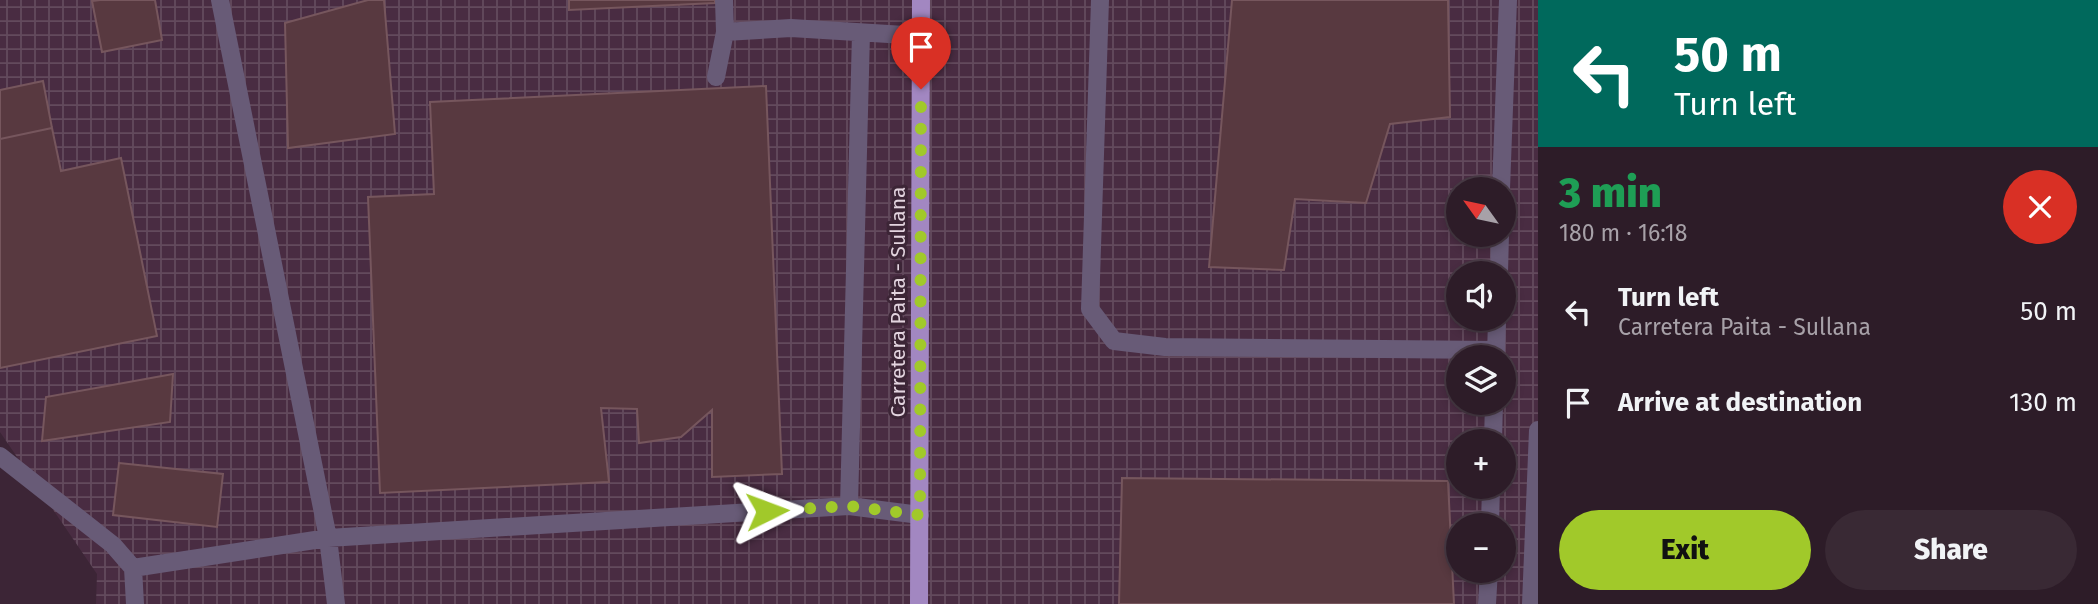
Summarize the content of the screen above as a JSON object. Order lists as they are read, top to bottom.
{
  "streets": {
    "main road": ["Carretera Paita - Sullana"]
  },
  "north": "top left",
  "page": {
    "turn": ["50 m", "Turn left"],
    "heading": ["3 min", "180 m · 16:18"],
    "map_buttons": ["+", "−"],
    "list": [
      {
        "name": "Turn left",
        "note": "Carretera Paita - Sullana",
        "value": "50 m"
      },
      {
        "name": "Arrive at destination",
        "value": "130 m"
      }
    ],
    "buttons": ["Exit", "Share"]
  }
}
